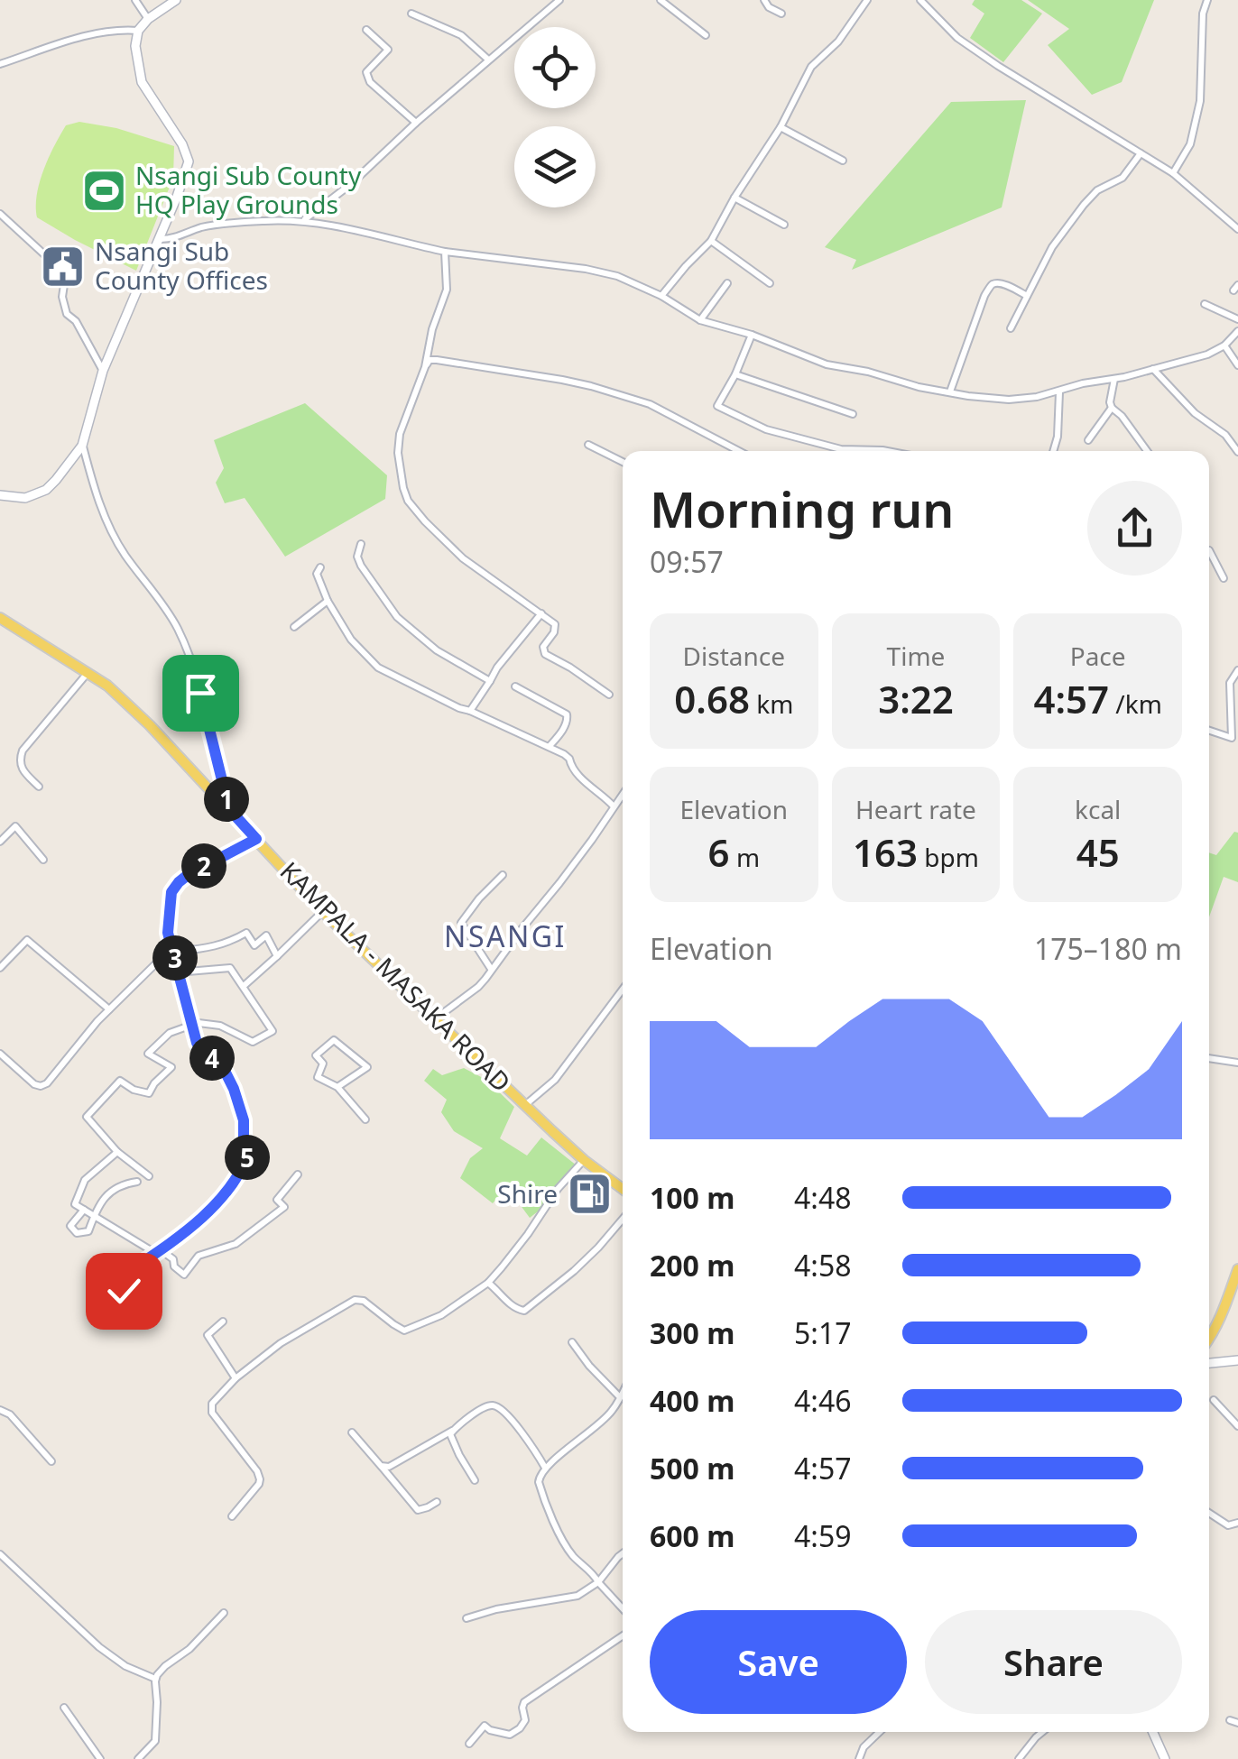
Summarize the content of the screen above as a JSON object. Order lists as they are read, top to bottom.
{
  "streets": {
    "main road": ["KAMPALA - MASAKA ROAD"]
  },
  "districts": ["NSANGI"],
  "places": {
    "sports": ["Nsangi Sub County HQ Play Grounds"],
    "public building": ["Nsangi Sub County Offices"],
    "fuel station": ["Shire"]
  },
  "page": {
    "heading": ["Morning run", "09:57"],
    "stats": [
      ["Distance", "0.68 km"],
      ["Time", "3:22"],
      ["Pace", "4:57 /km"],
      ["Elevation", "6 m"],
      ["Heart rate", "163 bpm"],
      ["kcal", "45"]
    ],
    "pins": [
      "1",
      "2",
      "3",
      "4",
      "5"
    ],
    "chart": ["Elevation", "175–180 m"],
    "list": [
      {
        "name": "100 m",
        "note": "4:48"
      },
      {
        "name": "200 m",
        "note": "4:58"
      },
      {
        "name": "300 m",
        "note": "5:17"
      },
      {
        "name": "400 m",
        "note": "4:46"
      },
      {
        "name": "500 m",
        "note": "4:57"
      },
      {
        "name": "600 m",
        "note": "4:59"
      }
    ],
    "buttons": ["Save", "Share"]
  }
}
